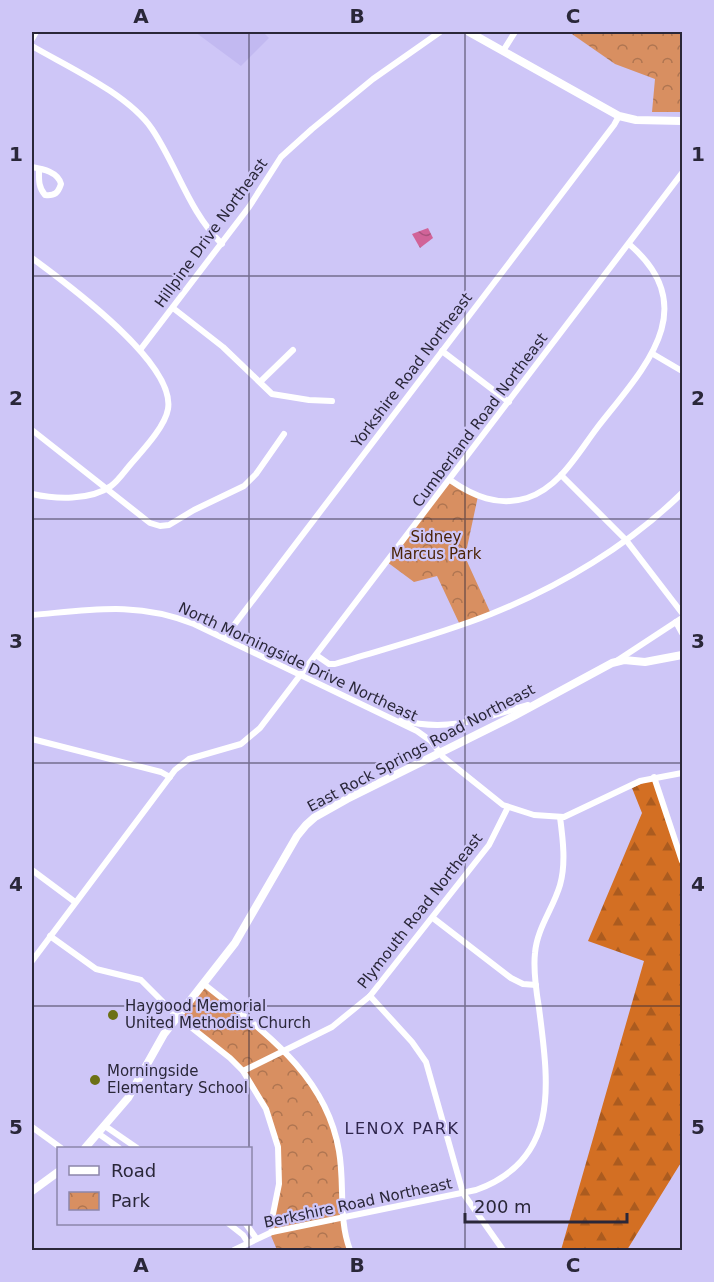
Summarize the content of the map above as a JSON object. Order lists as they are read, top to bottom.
{
  "streets": {
    "street": [
      "Hillpine Drive Northeast",
      "Yorkshire Road Northeast",
      "Cumberland Road Northeast",
      "North Morningside Drive Northeast",
      "East Rock Springs Road Northeast",
      "Plymouth Road Northeast",
      "Berkshire Road Northeast"
    ]
  },
  "crossings": [
    ["Yorkshire Road Northeast", "North Morningside Drive Northeast"],
    ["Cumberland Road Northeast", "North Morningside Drive Northeast"],
    ["North Morningside Drive Northeast", "East Rock Springs Road Northeast"],
    ["North Morningside Drive Northeast", "Plymouth Road Northeast"]
  ],
  "districts": ["LENOX PARK"],
  "parks": ["Sidney Marcus Park"],
  "places": ["Haygood Memorial United Methodist Church", "Morningside Elementary School"],
  "legend": ["Road", "Park"],
  "scale_bar": "200 m",
  "grid": {
    "columns": ["A", "B", "C"],
    "rows": [
      "1",
      "2",
      "3",
      "4",
      "5"
    ]
  }
}
